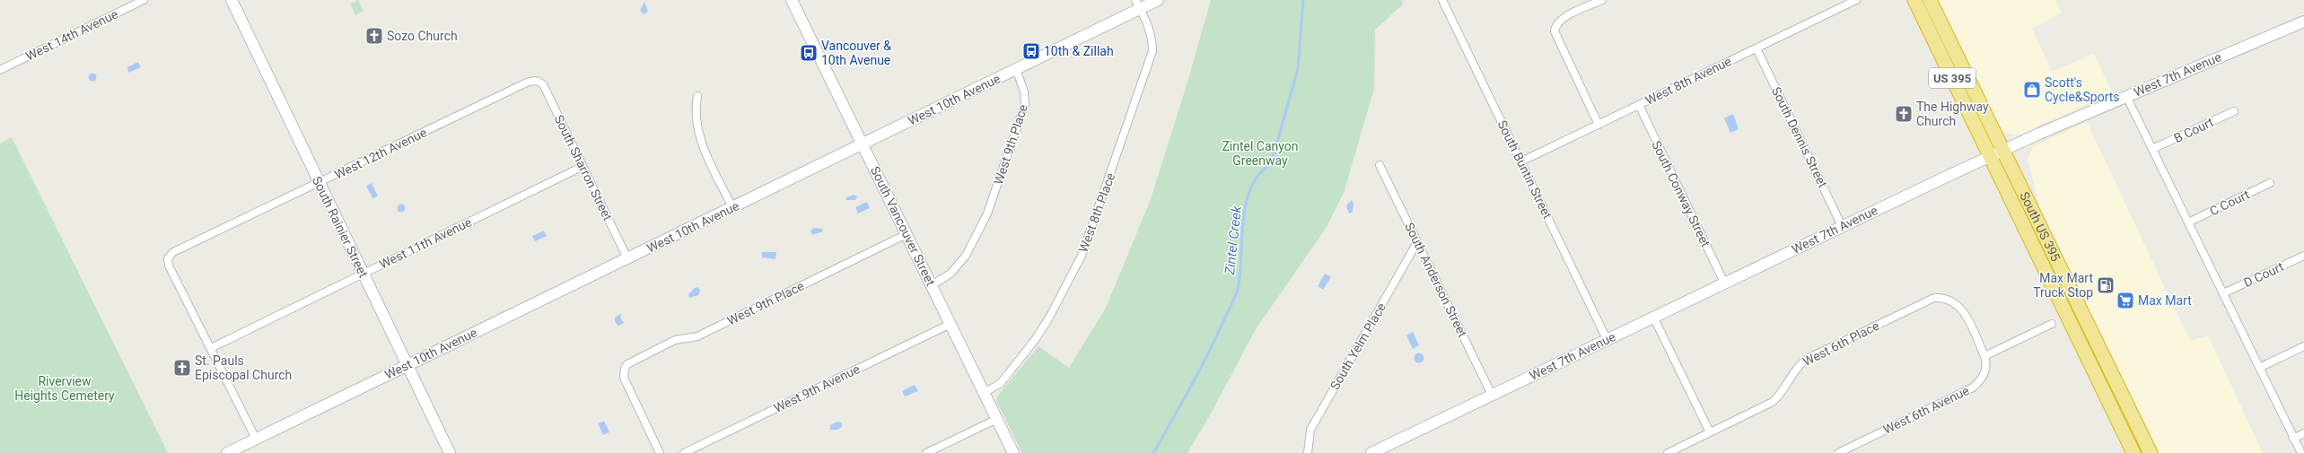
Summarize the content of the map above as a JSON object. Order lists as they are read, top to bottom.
{
  "streets": {
    "highway": ["US 395", "South US 395"],
    "street": [
      "West 14th Avenue",
      "West 7th Avenue",
      "West 8th Avenue",
      "West 10th Avenue",
      "B Court",
      "South Dennis Street",
      "West 9th Place",
      "West 12th Avenue",
      "South Sharron Street",
      "South Buntin Street",
      "South Conway Street",
      "C Court",
      "West 8th Place",
      "South Vancouver Street",
      "South Rainier Street",
      "West 11th Avenue",
      "D Court",
      "South Anderson Street",
      "West 6th Place",
      "South Yelm Place",
      "West 9th Avenue",
      "West 6th Avenue"
    ]
  },
  "crossings": [
    ["West 7th Avenue", "South Dennis Street"],
    ["West 7th Avenue", "South Buntin Street"],
    ["West 7th Avenue", "South Conway Street"],
    ["West 7th Avenue", "South US 395"],
    ["West 7th Avenue", "South Anderson Street"],
    ["West 8th Avenue", "South Dennis Street"],
    ["West 8th Avenue", "South Buntin Street"],
    ["West 8th Avenue", "South Conway Street"],
    ["West 10th Avenue", "West 9th Place"],
    ["West 10th Avenue", "South Sharron Street"],
    ["West 10th Avenue", "West 8th Place"],
    ["West 10th Avenue", "South Vancouver Street"],
    ["West 10th Avenue", "South Rainier Street"],
    ["West 9th Place", "South Vancouver Street"],
    ["West 12th Avenue", "South Sharron Street"],
    ["West 12th Avenue", "South Rainier Street"],
    ["West 12th Avenue", "West 11th Avenue"],
    ["South Sharron Street", "West 11th Avenue"],
    ["West 8th Place", "South Vancouver Street"],
    ["South Vancouver Street", "West 9th Avenue"],
    ["South Rainier Street", "West 11th Avenue"],
    ["South Anderson Street", "South Yelm Place"],
    ["West 6th Place", "West 6th Avenue"]
  ],
  "water": ["Zintel Creek"],
  "parks": ["Zintel Canyon Greenway", "Riverview Heights Cemetery"],
  "places": {
    "church": ["Sozo Church", "The Highway Church", "St. Pauls Episcopal Church"],
    "bus stop": ["10th & Zillah", "Vancouver & 10th Avenue"],
    "shop": ["Scott's Cycle&Sports"],
    "fuel station": ["Max Mart Truck Stop"],
    "supermarket": ["Max Mart"]
  }
}
